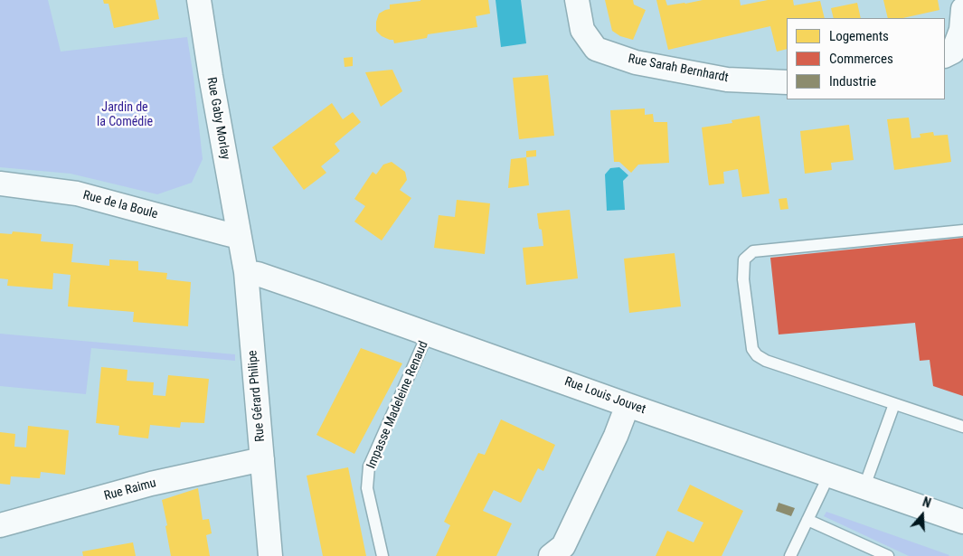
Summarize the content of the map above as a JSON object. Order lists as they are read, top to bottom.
{
  "streets": {
    "street": [
      "Rue Sarah Bernhardt",
      "Rue Gaby Morlay",
      "Rue de la Boule",
      "Rue Gérard Philipe",
      "Rue Louis Jouvet",
      "Rue Raimu"
    ],
    "lane": ["Impasse Madeleine Renaud"]
  },
  "crossings": [
    ["Rue Gaby Morlay", "Rue de la Boule"],
    ["Rue Gaby Morlay", "Rue Gérard Philipe"],
    ["Rue de la Boule", "Rue Gérard Philipe"],
    ["Rue Gérard Philipe", "Rue Louis Jouvet"],
    ["Rue Gérard Philipe", "Rue Raimu"],
    ["Rue Louis Jouvet", "Impasse Madeleine Renaud"]
  ],
  "parks": ["Jardin de la Comédie"],
  "legend": ["Logements", "Commerces", "Industrie"],
  "north": "top"
}
